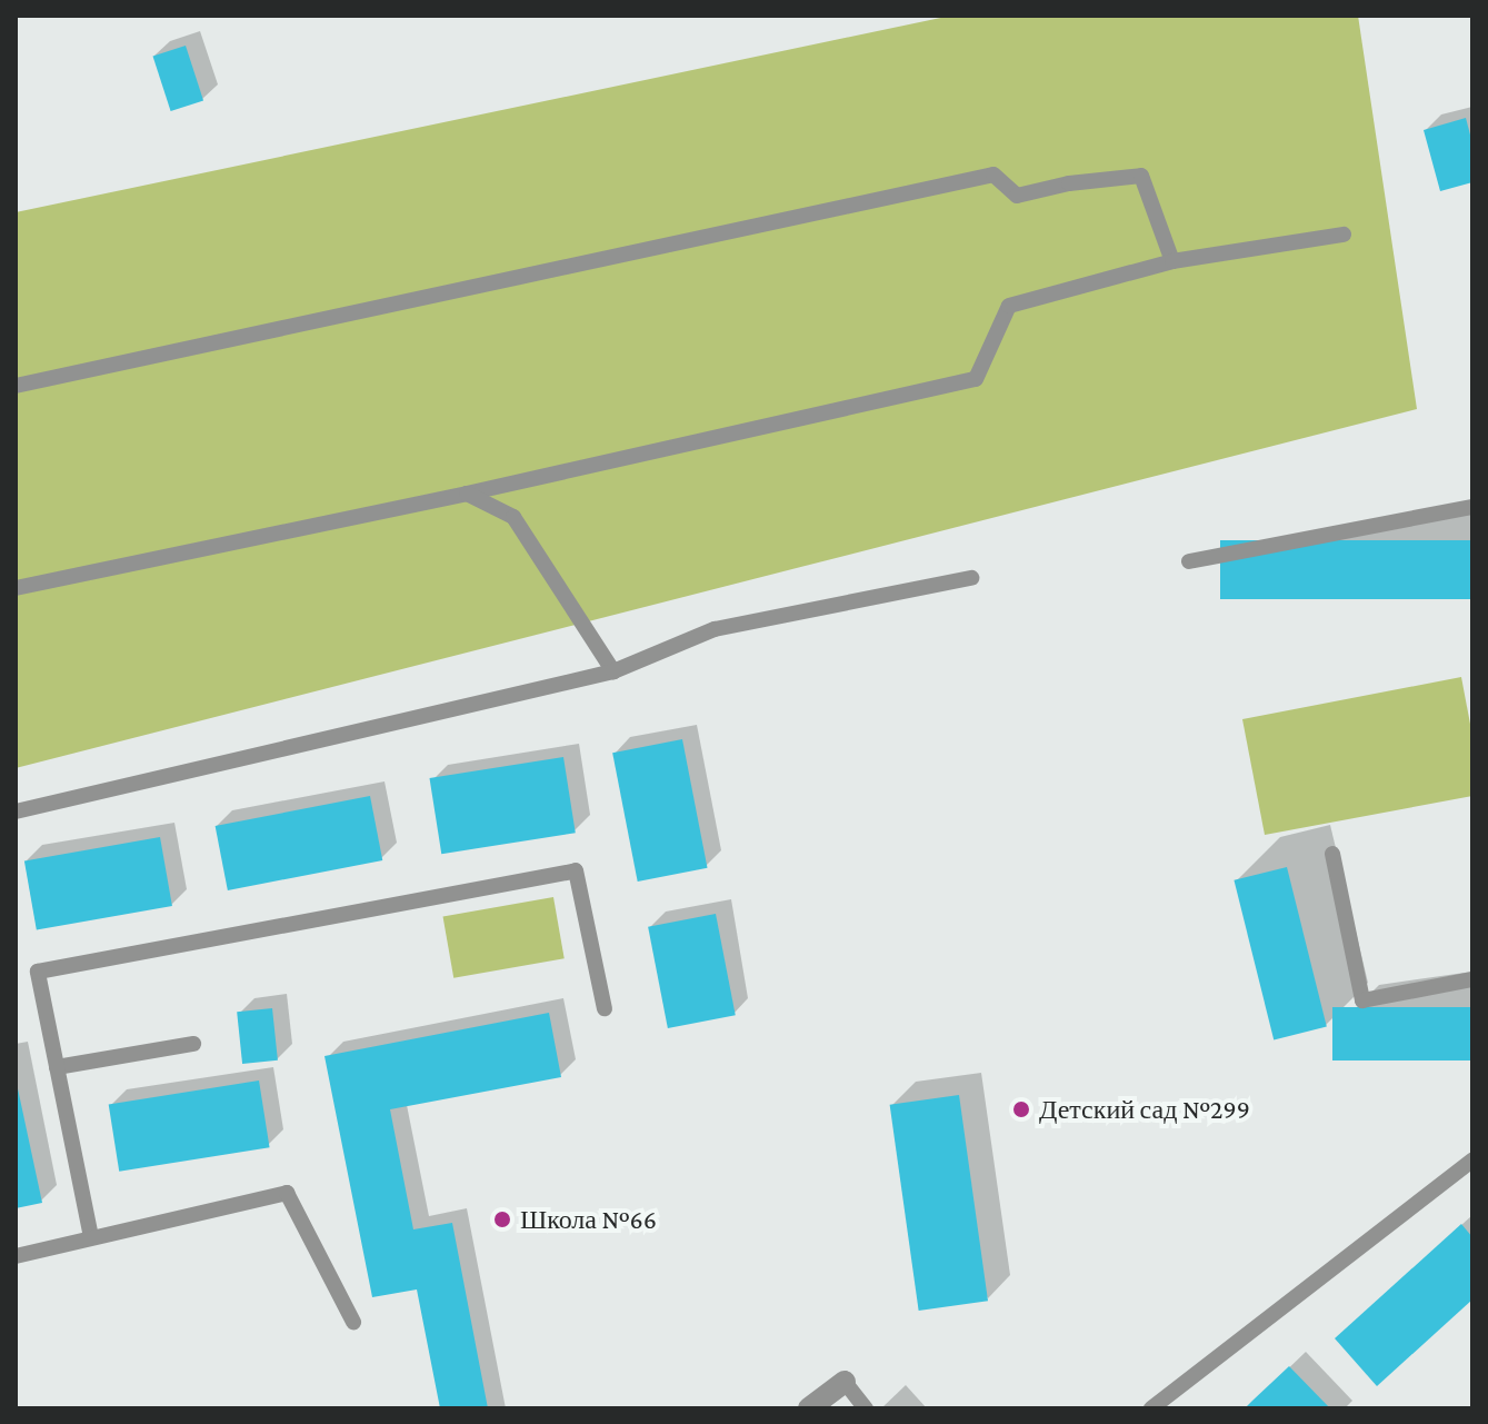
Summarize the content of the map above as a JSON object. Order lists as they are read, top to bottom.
{
  "places": ["Детский сад №299", "Школа №66"]
}
